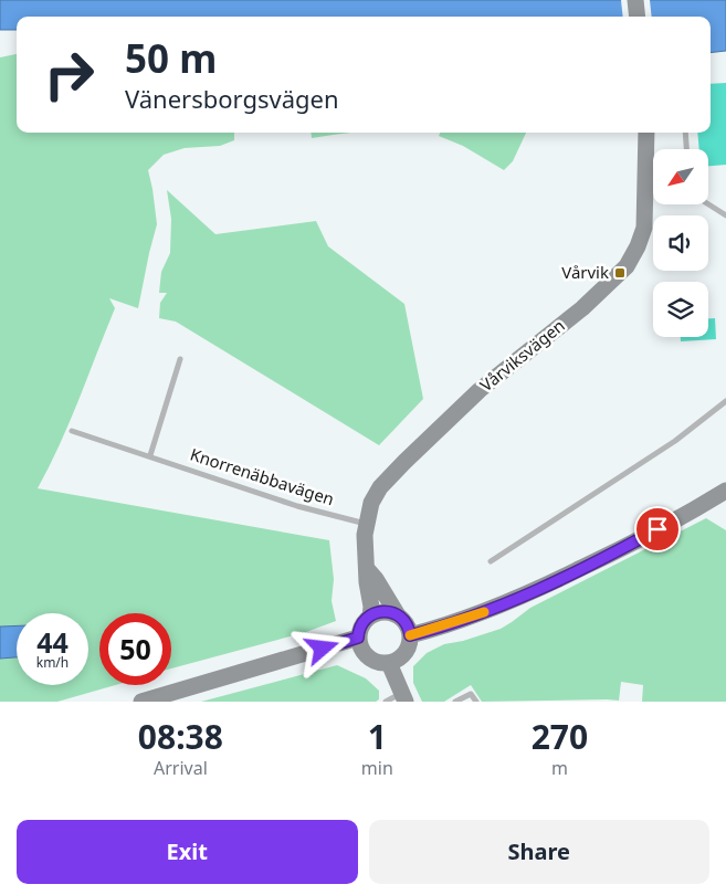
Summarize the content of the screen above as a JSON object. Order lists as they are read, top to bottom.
{
  "streets": {
    "main road": ["Vårviksvägen"],
    "lane": ["Knorrenäbbavägen"]
  },
  "crossings": [
    ["Vårviksvägen", "Knorrenäbbavägen"]
  ],
  "places": {
    "transit": ["Vårvik"]
  },
  "north": "bottom left",
  "page": {
    "turn": ["50 m", "Vänersborgsvägen"],
    "speed": "44 km/h",
    "limit": "50",
    "eta": [
      "08:38",
      "Arrival",
      "1",
      "min",
      "270",
      "m"
    ],
    "buttons": ["Exit", "Share"]
  }
}
